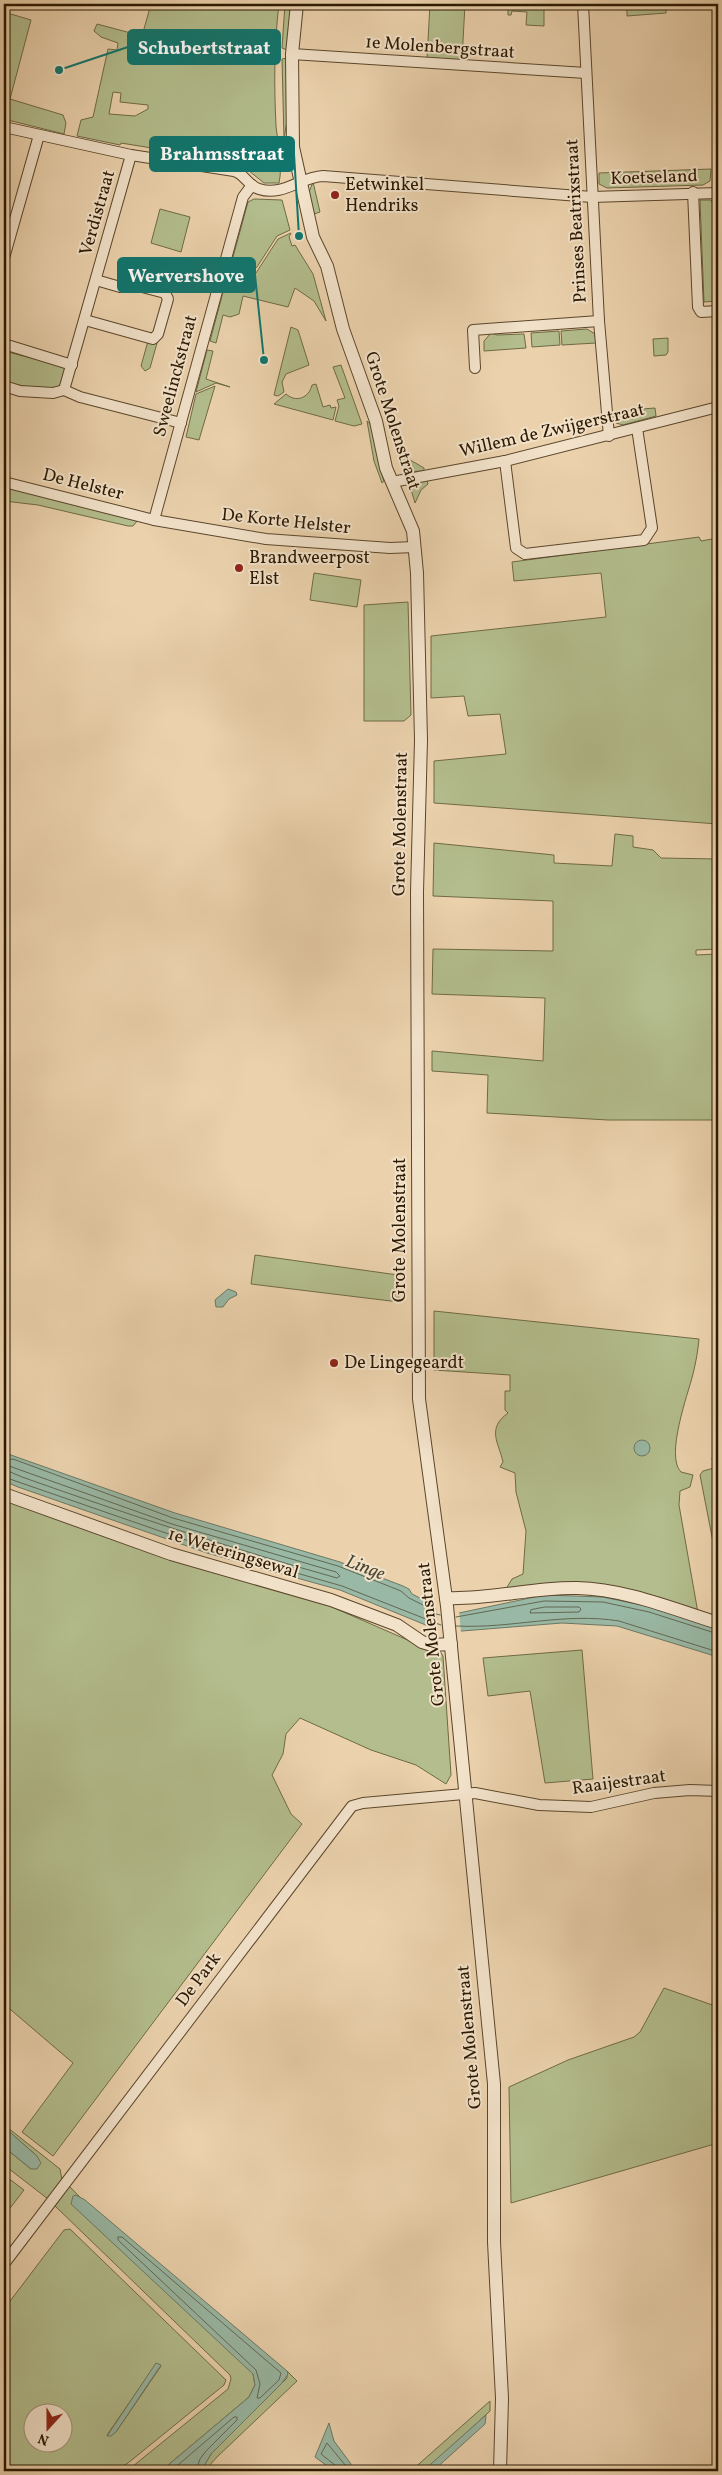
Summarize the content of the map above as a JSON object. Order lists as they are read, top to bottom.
{
  "streets": {
    "street": [
      "1e Molenbergstraat",
      "Koetseland",
      "Verdistraat",
      "Prinses Beatrixstraat",
      "Sweelinckstraat",
      "Grote Molenstraat",
      "Willem de Zwijgerstraat",
      "De Helster",
      "De Korte Helster",
      "1e Weteringsewal",
      "Raaijestraat",
      "De Park"
    ]
  },
  "crossings": [
    ["1e Molenbergstraat", "Prinses Beatrixstraat"],
    ["1e Molenbergstraat", "Grote Molenstraat"],
    ["Koetseland", "Verdistraat"],
    ["Koetseland", "Prinses Beatrixstraat"],
    ["Koetseland", "Sweelinckstraat"],
    ["Koetseland", "Grote Molenstraat"],
    ["Prinses Beatrixstraat", "Willem de Zwijgerstraat"],
    ["Sweelinckstraat", "De Helster"],
    ["Sweelinckstraat", "De Korte Helster"],
    ["Grote Molenstraat", "Willem de Zwijgerstraat"],
    ["Grote Molenstraat", "De Korte Helster"],
    ["Grote Molenstraat", "1e Weteringsewal"],
    ["Grote Molenstraat", "Raaijestraat"],
    ["Grote Molenstraat", "De Park"],
    ["De Helster", "De Korte Helster"],
    ["Raaijestraat", "De Park"]
  ],
  "water": ["Linge"],
  "places": [
    "Schubertstraat",
    "Eetwinkel Hendriks",
    "Brahmsstraat",
    "Wervershove",
    "Brandweerpost Elst",
    "De Lingegeardt"
  ],
  "north": "bottom"
}
